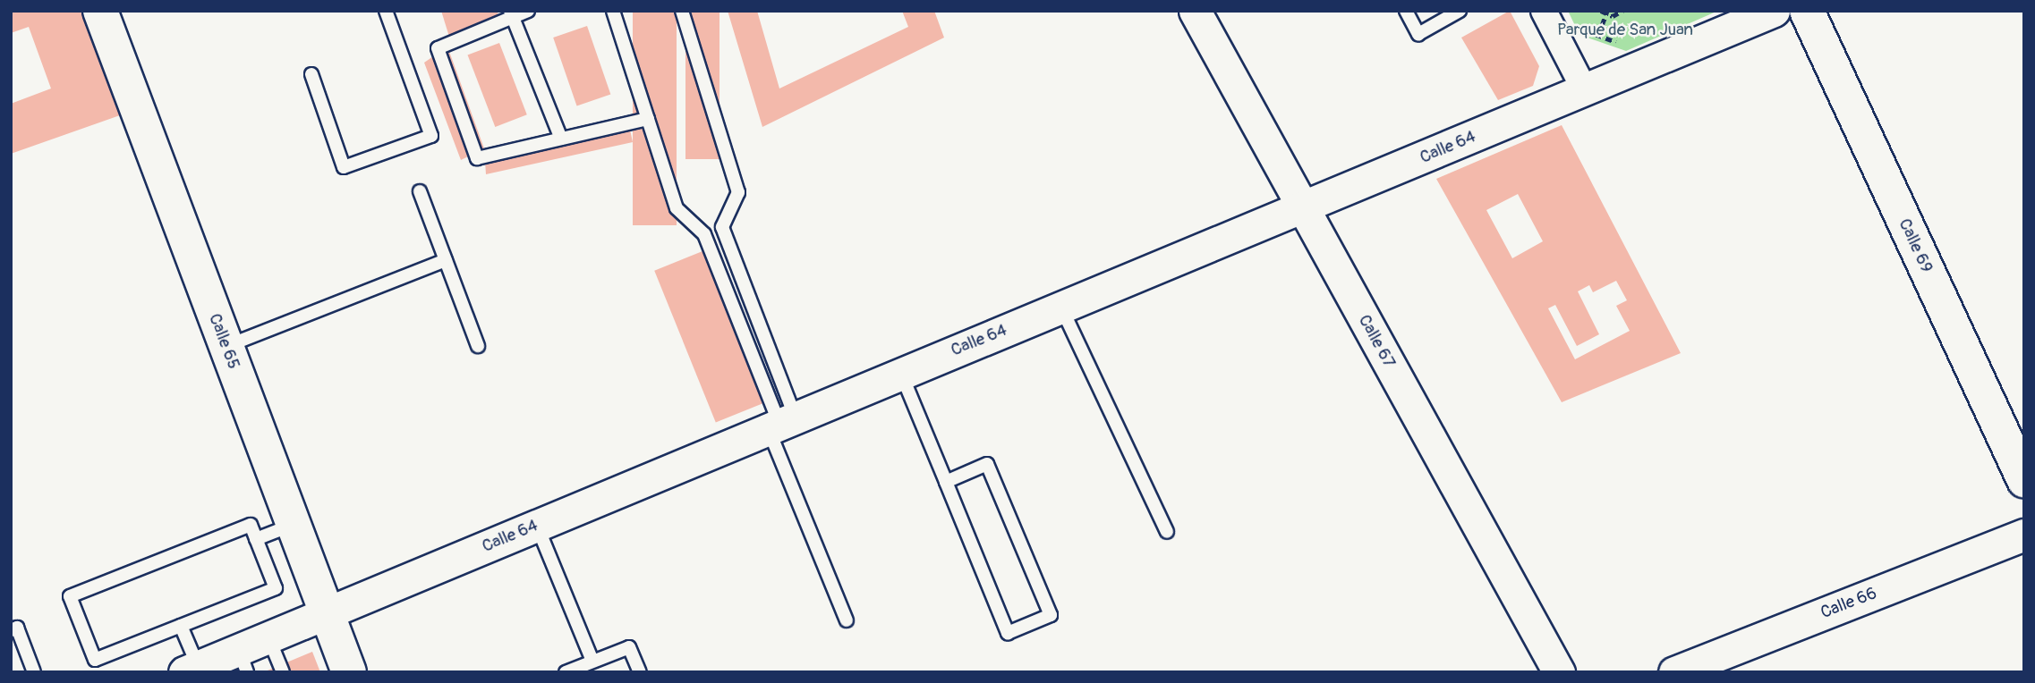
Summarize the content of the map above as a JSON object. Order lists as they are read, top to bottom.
{
  "streets": {
    "main road": ["Calle 69", "Calle 65"],
    "street": ["Calle 64", "Calle 67", "Calle 66"]
  },
  "crossings": [
    ["Calle 64", "Calle 65"],
    ["Calle 64", "Calle 67"]
  ],
  "parks": ["Parque de San Juan"]
}
